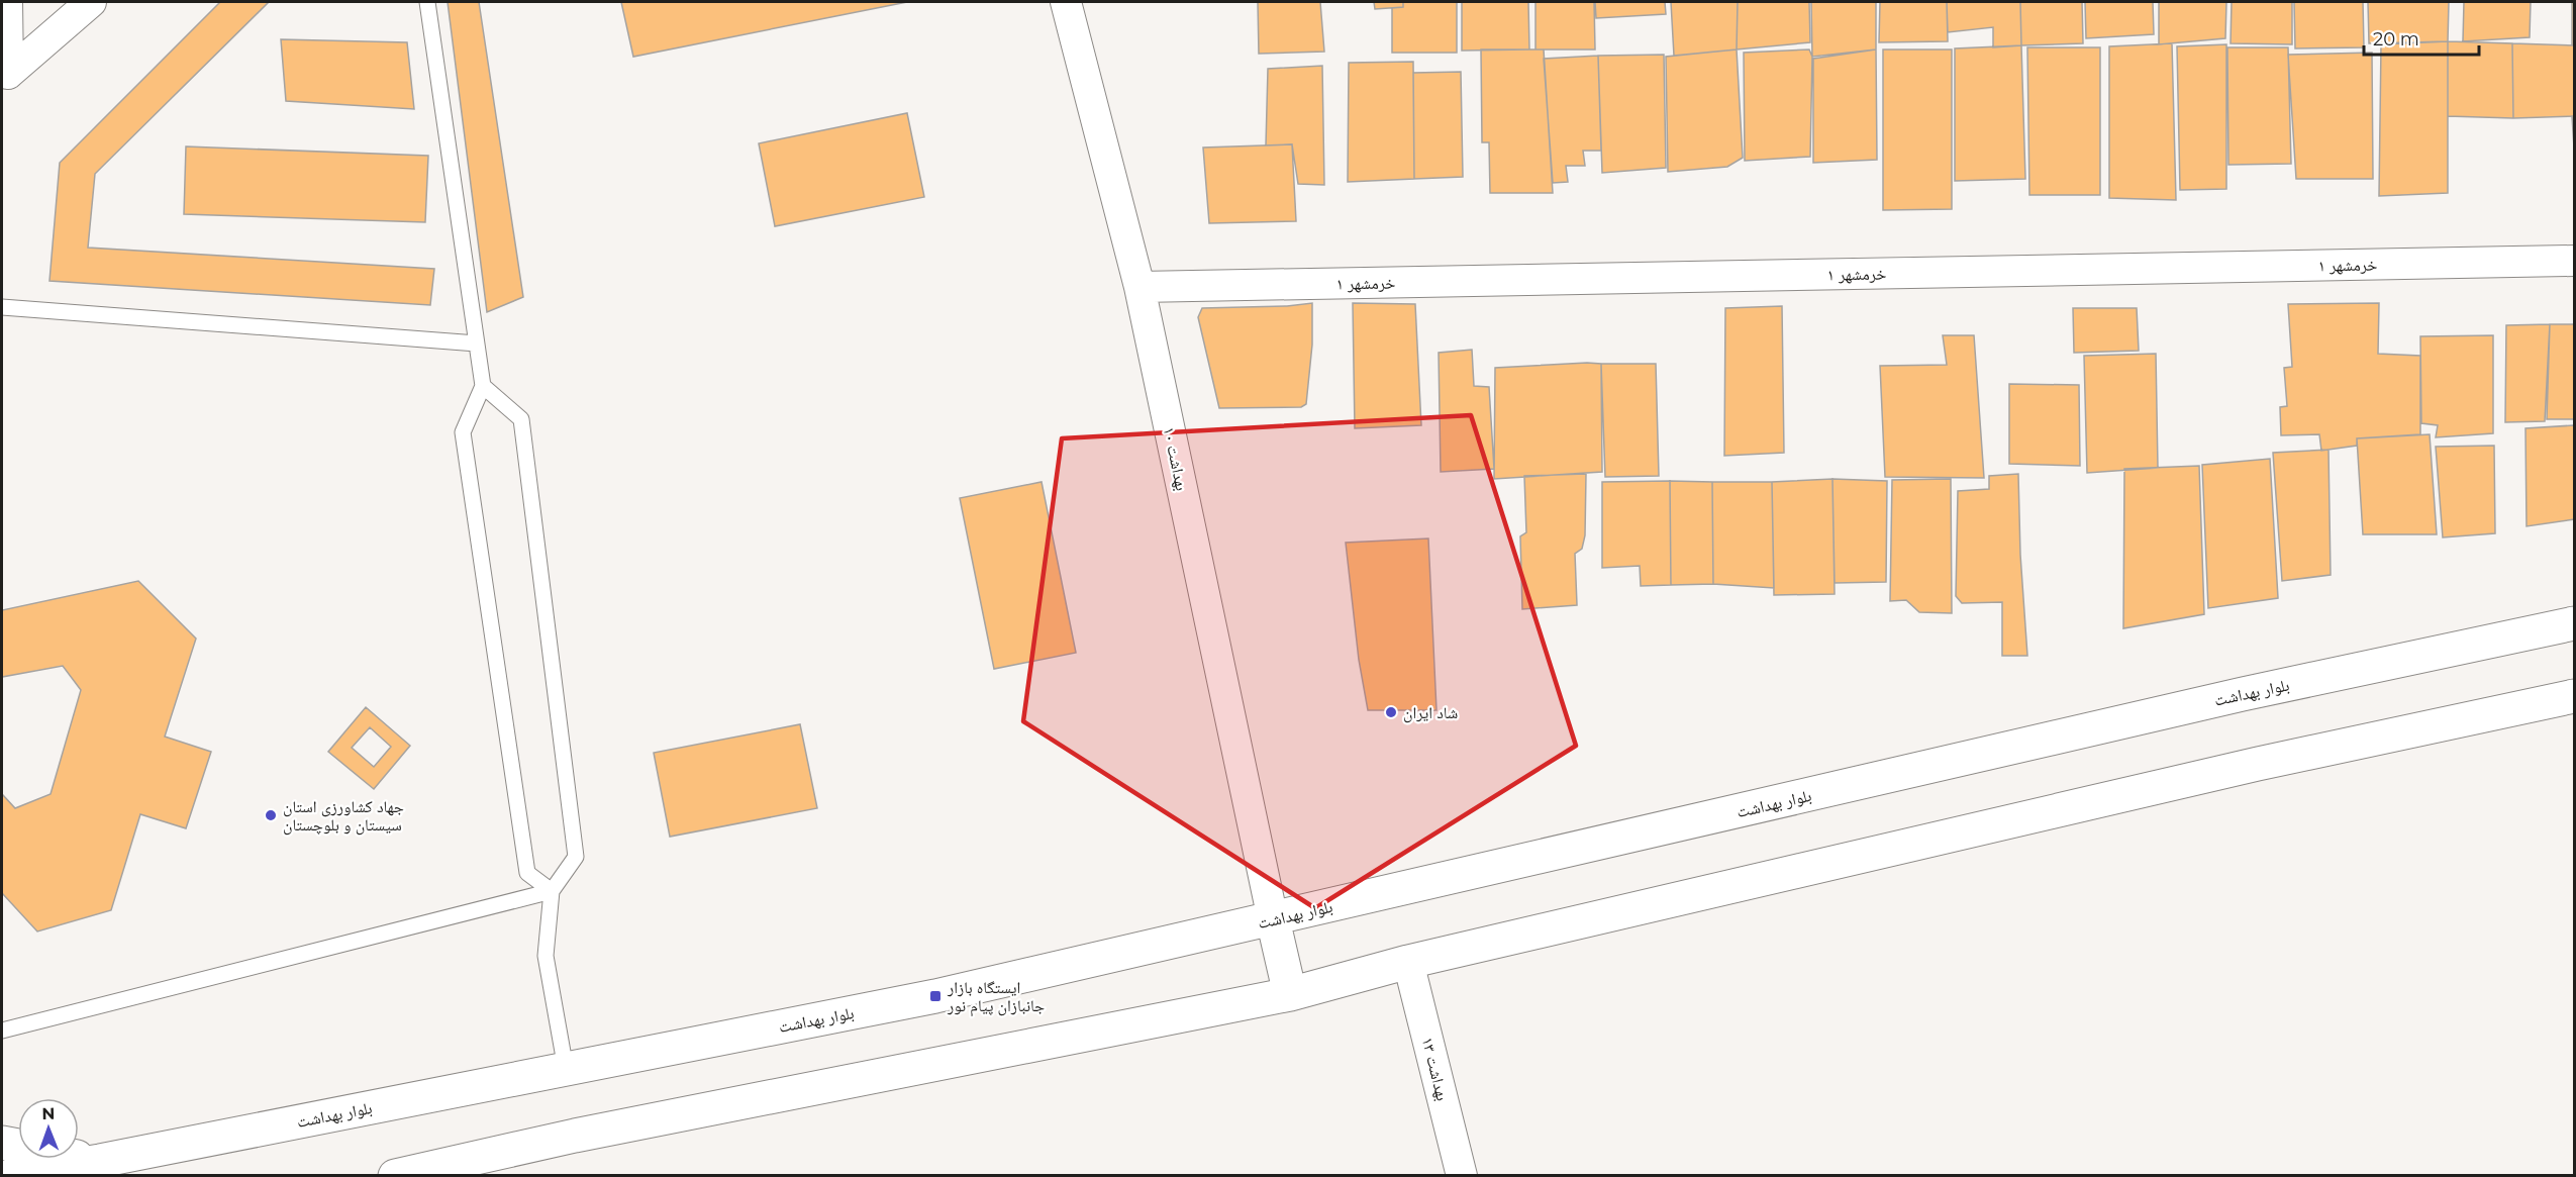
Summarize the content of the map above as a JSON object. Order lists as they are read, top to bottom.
{
  "streets": {
    "main road": ["بلوار بهداشت"],
    "street": ["خرمشهر ۱", "بهداشت ۱۰", "بهداشت ۱۳"]
  },
  "crossings": [
    ["خرمشهر ۱", "بهداشت ۱۰"],
    ["بهداشت ۱۰", "بلوار بهداشت"]
  ],
  "places": {
    "other": ["شاد ایران", "جهاد کشاورزی استان سیستان و بلوچستان"],
    "transit": ["ایستگاه بازار جانبازان پیام نور"]
  },
  "scale_bar": "20 m",
  "north": "top"
}
